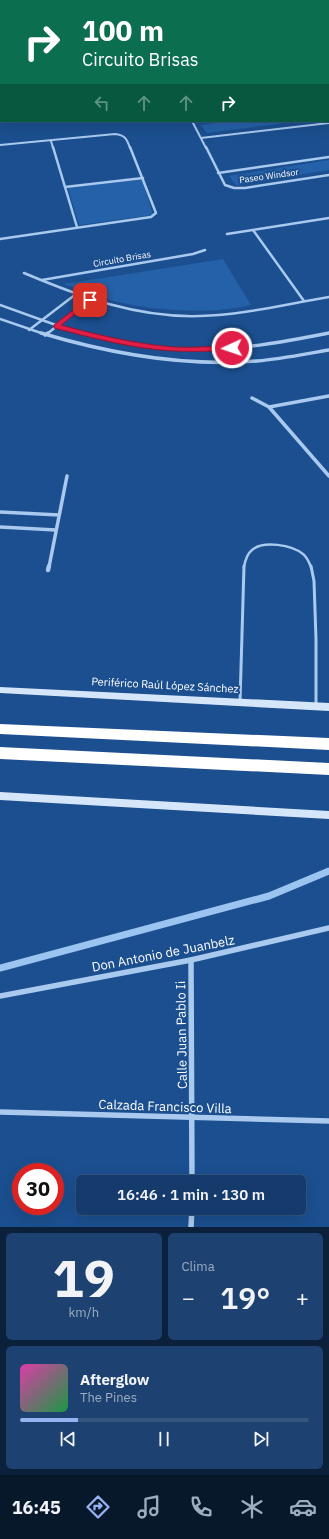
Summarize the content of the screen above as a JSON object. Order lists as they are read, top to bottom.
{
  "streets": {
    "main road": ["Periférico Raúl López Sánchez"],
    "street": [
      "Paseo Windsor",
      "Circuito Brisas",
      "Don Antonio de Juanbelz",
      "Calle Juan Pablo Ii",
      "Calzada Francisco Villa"
    ]
  },
  "crossings": [
    ["Don Antonio de Juanbelz", "Calle Juan Pablo Ii"],
    ["Calle Juan Pablo Ii", "Calzada Francisco Villa"]
  ],
  "page": {
    "turn": ["100 m", "Circuito Brisas"],
    "limit": "30",
    "trip": "16:46 · 1 min · 130 m",
    "tile": [
      ["19", "km/h"],
      "Clima"
    ],
    "heat": ["−", "19°", "+"],
    "song": ["Afterglow", "The Pines"],
    "tabs": "16:45"
  }
}
